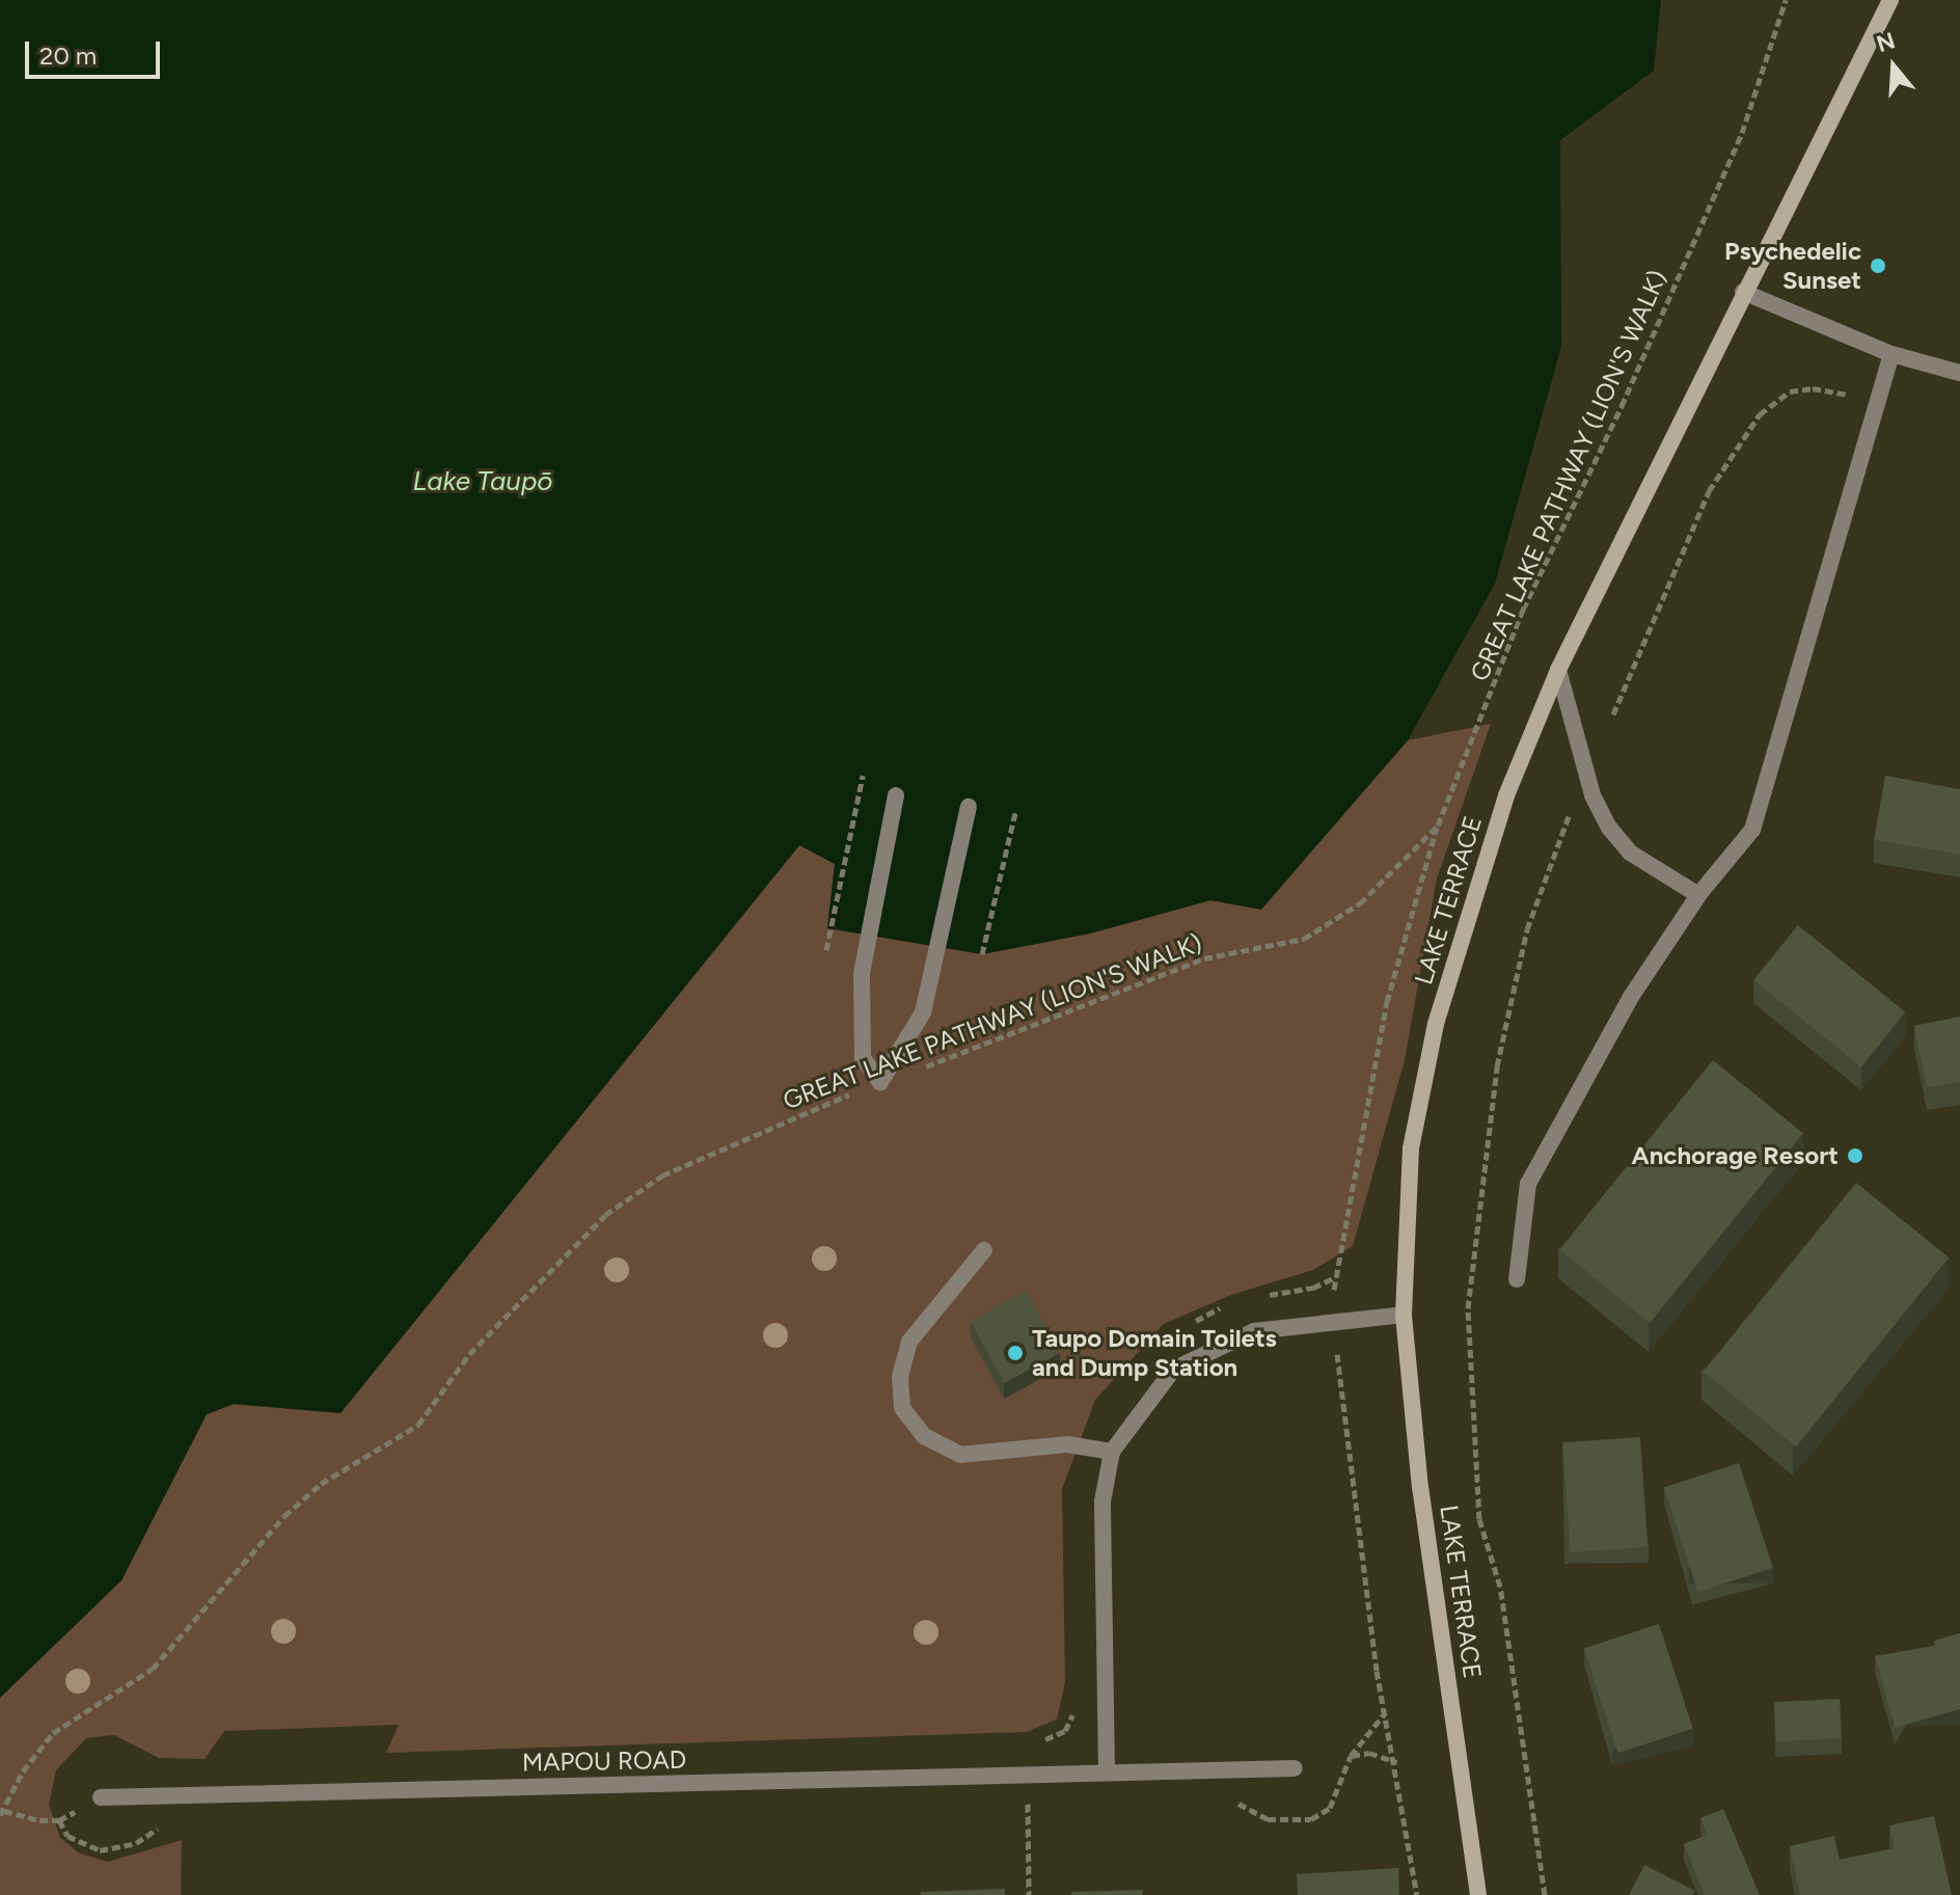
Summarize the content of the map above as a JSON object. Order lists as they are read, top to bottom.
{
  "streets": {
    "main road": ["LAKE TERRACE"],
    "street": ["MAPOU ROAD"],
    "path": ["GREAT LAKE PATHWAY (LION'S WALK)"]
  },
  "water": ["Lake Taupō"],
  "places": ["Psychedelic Sunset", "Anchorage Resort", "Taupo Domain Toilets and Dump Station"],
  "scale_bar": "20 m",
  "north": "top"
}
